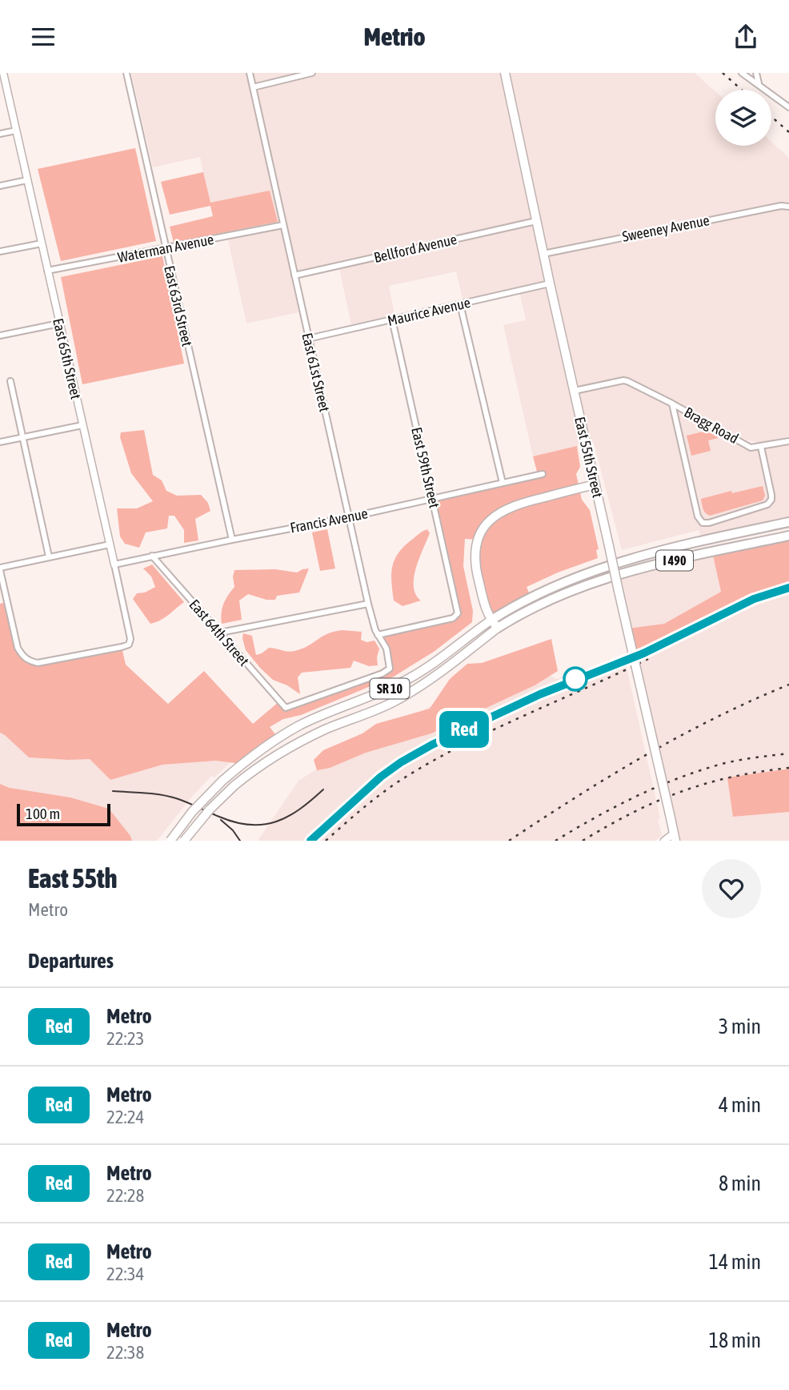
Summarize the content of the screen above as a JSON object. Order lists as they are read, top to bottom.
{
  "streets": {
    "highway": ["I 490"],
    "main road": ["East 55th Street", "SR 10"],
    "street": [
      "Sweeney Avenue",
      "Waterman Avenue",
      "Bellford Avenue",
      "East 63rd Street",
      "Maurice Avenue",
      "East 65th Street",
      "East 61st Street",
      "Bragg Road",
      "East 59th Street",
      "Francis Avenue",
      "East 64th Street"
    ]
  },
  "crossings": [
    ["Sweeney Avenue", "East 55th Street"],
    ["Waterman Avenue", "East 63rd Street"],
    ["Waterman Avenue", "East 65th Street"],
    ["Waterman Avenue", "East 61st Street"],
    ["Bellford Avenue", "East 61st Street"],
    ["Bellford Avenue", "East 55th Street"],
    ["East 63rd Street", "Francis Avenue"],
    ["Maurice Avenue", "East 61st Street"],
    ["Maurice Avenue", "East 55th Street"],
    ["Maurice Avenue", "East 59th Street"],
    ["East 65th Street", "Francis Avenue"],
    ["East 61st Street", "East 59th Street"],
    ["East 61st Street", "Francis Avenue"],
    ["East 61st Street", "East 64th Street"],
    ["Bragg Road", "East 55th Street"],
    ["East 59th Street", "Francis Avenue"],
    ["Francis Avenue", "East 64th Street"],
    ["I 490", "SR 10"]
  ],
  "lines": ["metro line Red"],
  "scale_bar": "100 m",
  "page": {
    "header": "Metrio",
    "on_map": "Red",
    "scale": "100 m",
    "heading": [
      ["East 55th", "Metro"],
      "Departures"
    ],
    "list": [
      {
        "mark": "Red",
        "name": "Metro",
        "note": "22:23",
        "value": "3 min"
      },
      {
        "mark": "Red",
        "name": "Metro",
        "note": "22:24",
        "value": "4 min"
      },
      {
        "mark": "Red",
        "name": "Metro",
        "note": "22:28",
        "value": "8 min"
      },
      {
        "mark": "Red",
        "name": "Metro",
        "note": "22:34",
        "value": "14 min"
      },
      {
        "mark": "Red",
        "name": "Metro",
        "note": "22:38",
        "value": "18 min"
      }
    ]
  }
}
